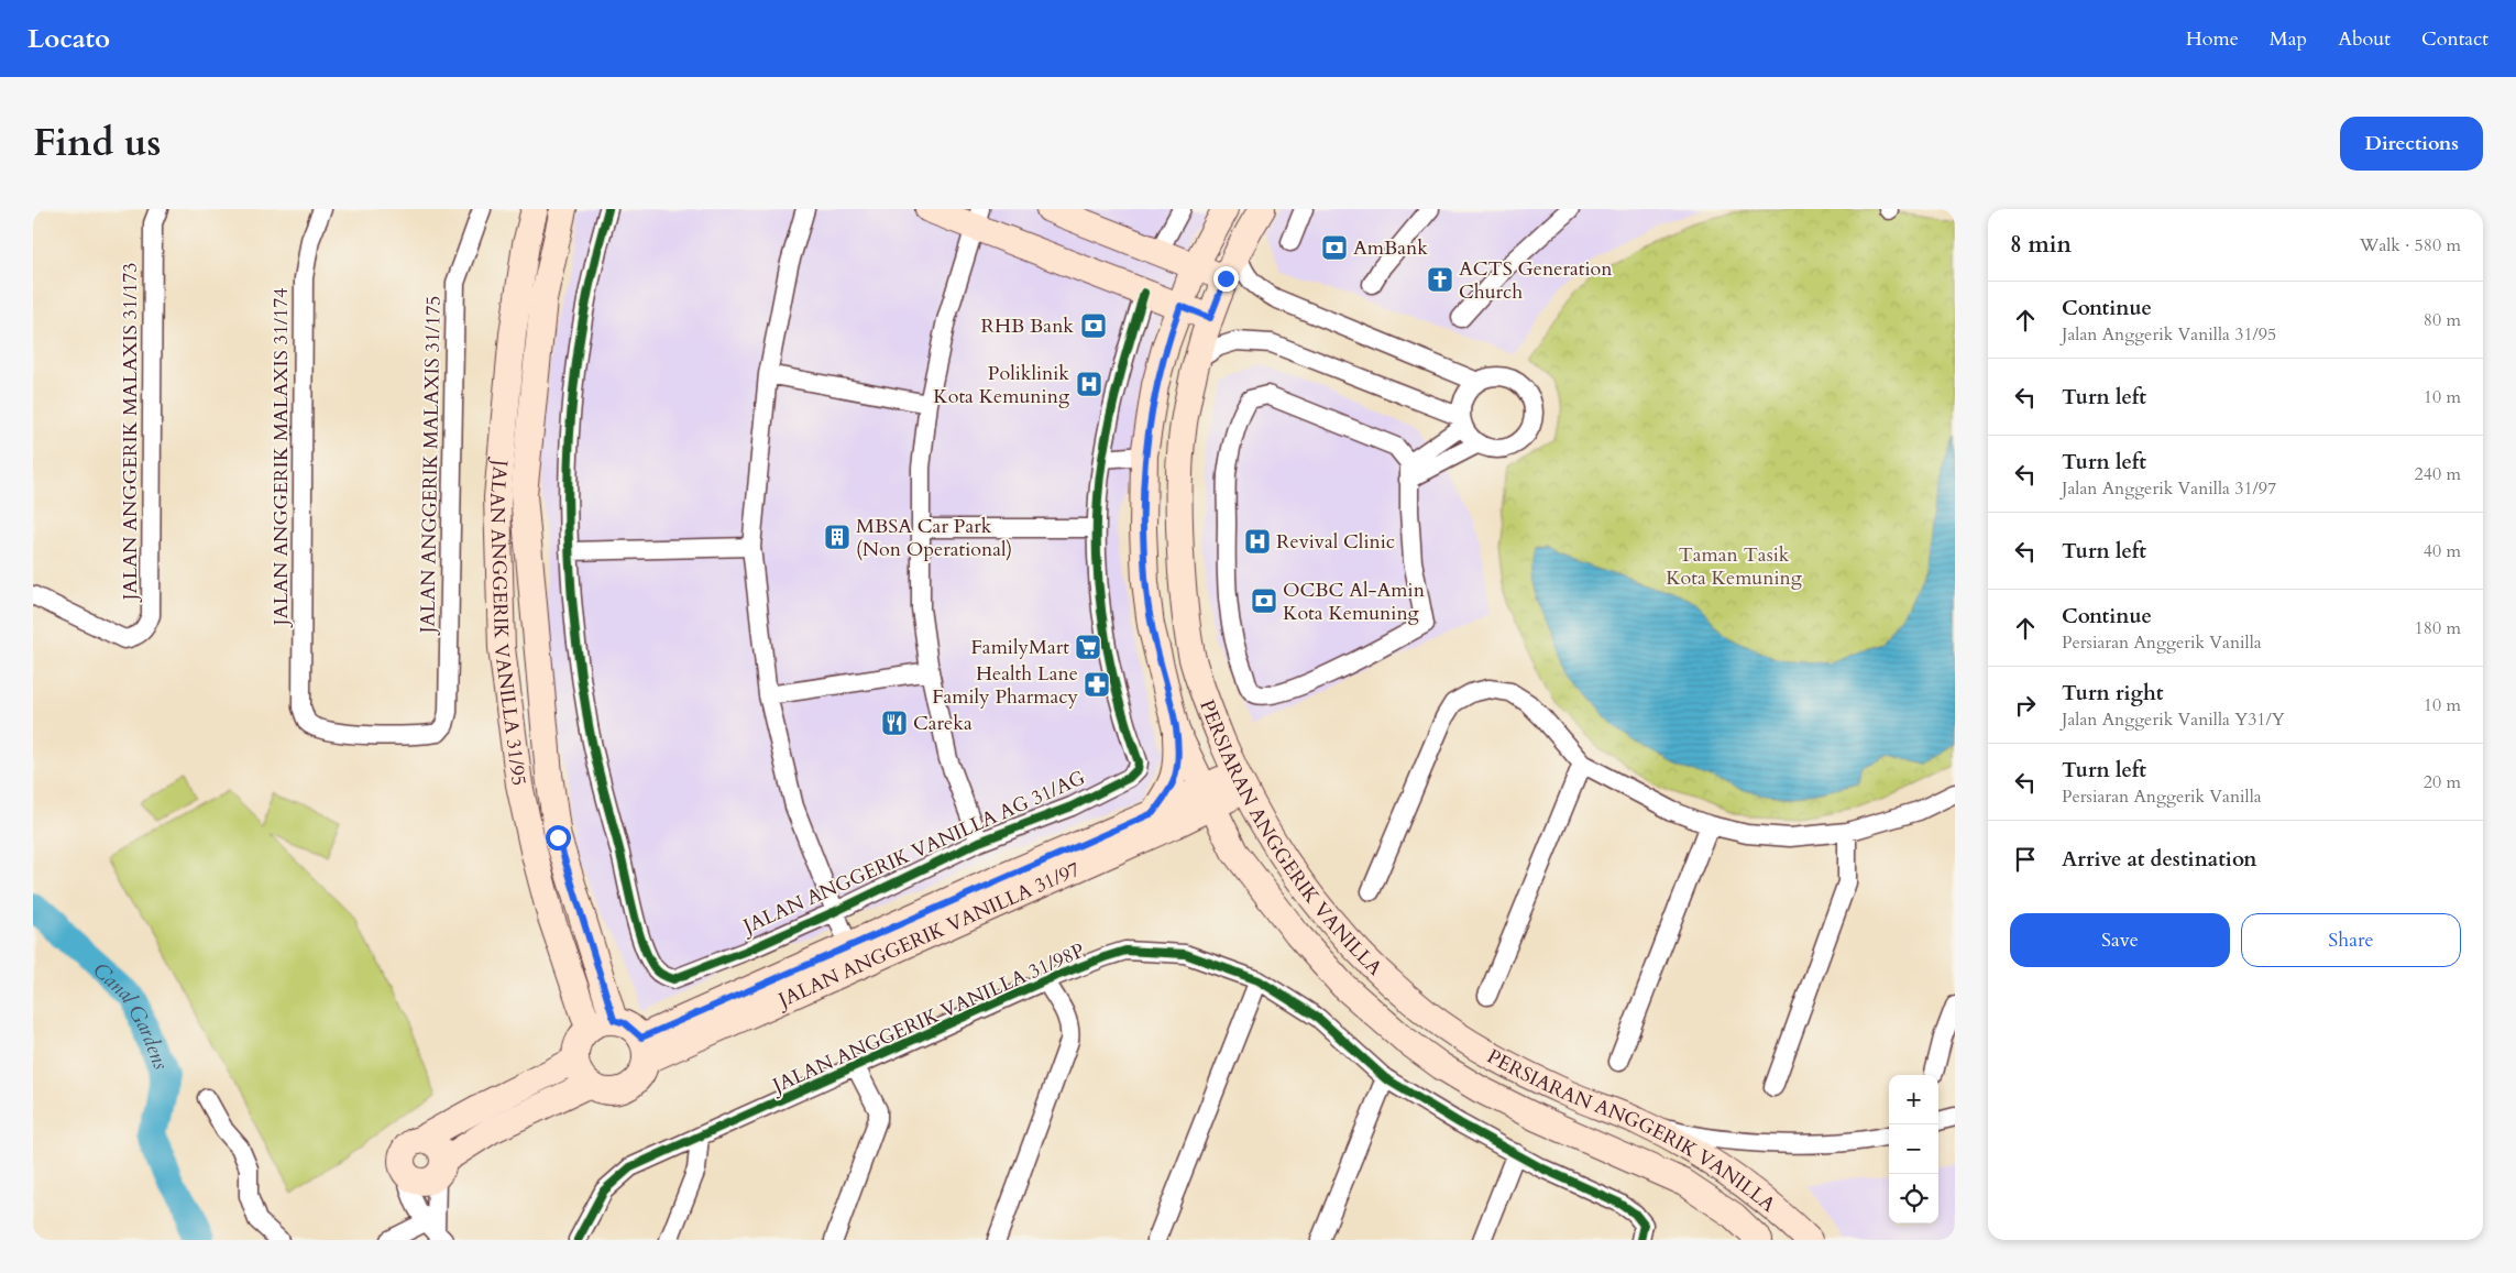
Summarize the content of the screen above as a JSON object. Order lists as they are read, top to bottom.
{
  "streets": {
    "street": [
      "JALAN ANGGERIK MALAXIS 31/173",
      "JALAN ANGGERIK MALAXIS 31/174",
      "JALAN ANGGERIK MALAXIS 31/175",
      "JALAN ANGGERIK VANILLA 31/95",
      "PERSIARAN ANGGERIK VANILLA",
      "JALAN ANGGERIK VANILLA AG 31/AG",
      "JALAN ANGGERIK VANILLA 31/97",
      "JALAN ANGGERIK VANILLA 31/98P"
    ]
  },
  "crossings": [
    ["JALAN ANGGERIK MALAXIS 31/174", "JALAN ANGGERIK MALAXIS 31/175"],
    ["JALAN ANGGERIK VANILLA 31/95", "JALAN ANGGERIK VANILLA 31/97"],
    ["PERSIARAN ANGGERIK VANILLA", "JALAN ANGGERIK VANILLA 31/97"]
  ],
  "water": ["Canal Gardens"],
  "parks": ["Taman Tasik Kota Kemuning"],
  "places": {
    "bank": ["AmBank", "RHB Bank", "OCBC Al-Amin Kota Kemuning"],
    "church": ["ACTS Generation Church"],
    "hospital": ["Poliklinik Kota Kemuning", "Revival Clinic"],
    "building": ["MBSA Car Park (Non Operational)"],
    "supermarket": ["FamilyMart"],
    "pharmacy": ["Health Lane Family Pharmacy"],
    "restaurant": ["Careka"]
  },
  "page": {
    "header": "Locato",
    "nav": [
      "Home",
      "Map",
      "About",
      "Contact"
    ],
    "title": "Find us",
    "buttons": [
      "Directions",
      ["Save", "Share"]
    ],
    "heading": ["8 min", "Walk · 580 m"],
    "list": [
      ["Continue", "Jalan Anggerik Vanilla 31/95", "80 m"],
      ["Turn left", "10 m"],
      ["Turn left", "Jalan Anggerik Vanilla 31/97", "240 m"],
      ["Turn left", "40 m"],
      ["Continue", "Persiaran Anggerik Vanilla", "180 m"],
      ["Turn right", "Jalan Anggerik Vanilla Y31/Y", "10 m"],
      ["Turn left", "Persiaran Anggerik Vanilla", "20 m"],
      "Arrive at destination"
    ],
    "map_buttons": ["+", "−"]
  }
}
